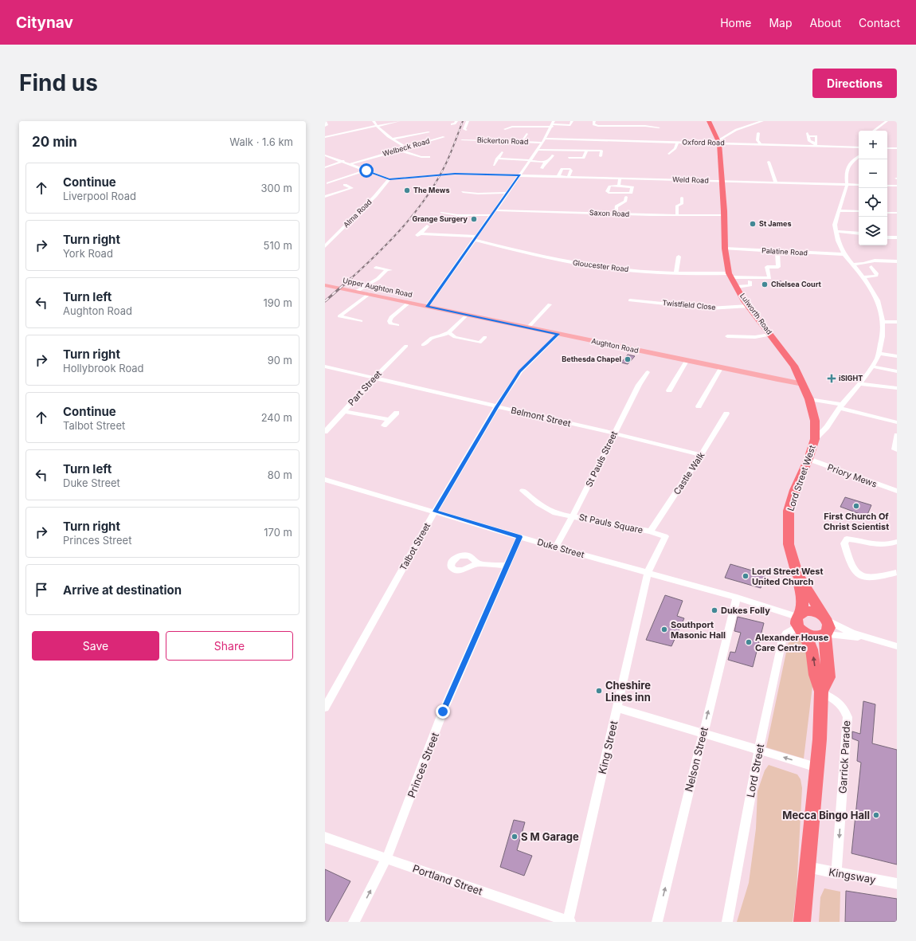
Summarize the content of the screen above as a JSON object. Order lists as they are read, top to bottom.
{
  "streets": {
    "highway": ["Lulworth Road", "Lord Street West"],
    "main road": ["Upper Aughton Road", "Aughton Road"],
    "street": [
      "Bickerton Road",
      "Oxford Road",
      "Welbeck Road",
      "Weld Road",
      "Alma Road",
      "Saxon Road",
      "Palatine Road",
      "Gloucester Road",
      "Twistfield Close",
      "Part Street",
      "Belmont Street",
      "St Pauls Street",
      "Castle Walk",
      "Priory Mews",
      "St Pauls Square",
      "Talbot Street",
      "Duke Street",
      "King Street",
      "Garrick Parade",
      "Nelson Street",
      "Princes Street",
      "Lord Street",
      "Kingsway",
      "Portland Street"
    ]
  },
  "crossings": [
    ["Oxford Road", "Lulworth Road"],
    ["Weld Road", "Alma Road"],
    ["Weld Road", "Lulworth Road"],
    ["Saxon Road", "Lulworth Road"],
    ["Palatine Road", "Gloucester Road"],
    ["Palatine Road", "Lulworth Road"],
    ["Gloucester Road", "Lulworth Road"],
    ["Upper Aughton Road", "Aughton Road"],
    ["Twistfield Close", "Lulworth Road"],
    ["Lulworth Road", "Aughton Road"],
    ["Lulworth Road", "Lord Street West"],
    ["Aughton Road", "Talbot Street"],
    ["Part Street", "Belmont Street"],
    ["Belmont Street", "St Pauls Street"],
    ["Belmont Street", "Castle Walk"],
    ["Belmont Street", "Talbot Street"],
    ["St Pauls Street", "St Pauls Square"],
    ["St Pauls Street", "Duke Street"],
    ["Castle Walk", "St Pauls Square"],
    ["Priory Mews", "Lord Street West"],
    ["Lord Street West", "Duke Street"],
    ["Lord Street West", "Lord Street"],
    ["St Pauls Square", "Duke Street"],
    ["St Pauls Square", "King Street"],
    ["Talbot Street", "Duke Street"],
    ["Duke Street", "King Street"],
    ["Duke Street", "Nelson Street"],
    ["Duke Street", "Princes Street"],
    ["Duke Street", "Lord Street"],
    ["King Street", "Portland Street"],
    ["Garrick Parade", "Kingsway"],
    ["Princes Street", "Portland Street"]
  ],
  "one_way": ["Garrick Parade", "Nelson Street"],
  "places": {
    "other": [
      "The Mews",
      "Grange Surgery",
      "St James",
      "Chelsea Court",
      "Bethesda Chapel",
      "First Church Of Christ Scientist",
      "Lord Street West United Church",
      "Dukes Folly",
      "Southport Masonic Hall",
      "Alexander House Care Centre",
      "Cheshire Lines inn",
      "Mecca Bingo Hall",
      "S M Garage"
    ],
    "health": ["iSIGHT"]
  },
  "page": {
    "header": "Citynav",
    "nav": [
      "Home",
      "Map",
      "About",
      "Contact"
    ],
    "buttons": [
      "Directions",
      ["Save", "Share"]
    ],
    "title": "Find us",
    "heading": ["20 min", "Walk · 1.6 km"],
    "map_buttons": ["+", "−"],
    "list": [
      ["Continue", "Liverpool Road", "300 m"],
      ["Turn right", "York Road", "510 m"],
      ["Turn left", "Aughton Road", "190 m"],
      ["Turn right", "Hollybrook Road", "90 m"],
      ["Continue", "Talbot Street", "240 m"],
      ["Turn left", "Duke Street", "80 m"],
      ["Turn right", "Princes Street", "170 m"],
      "Arrive at destination"
    ]
  }
}
